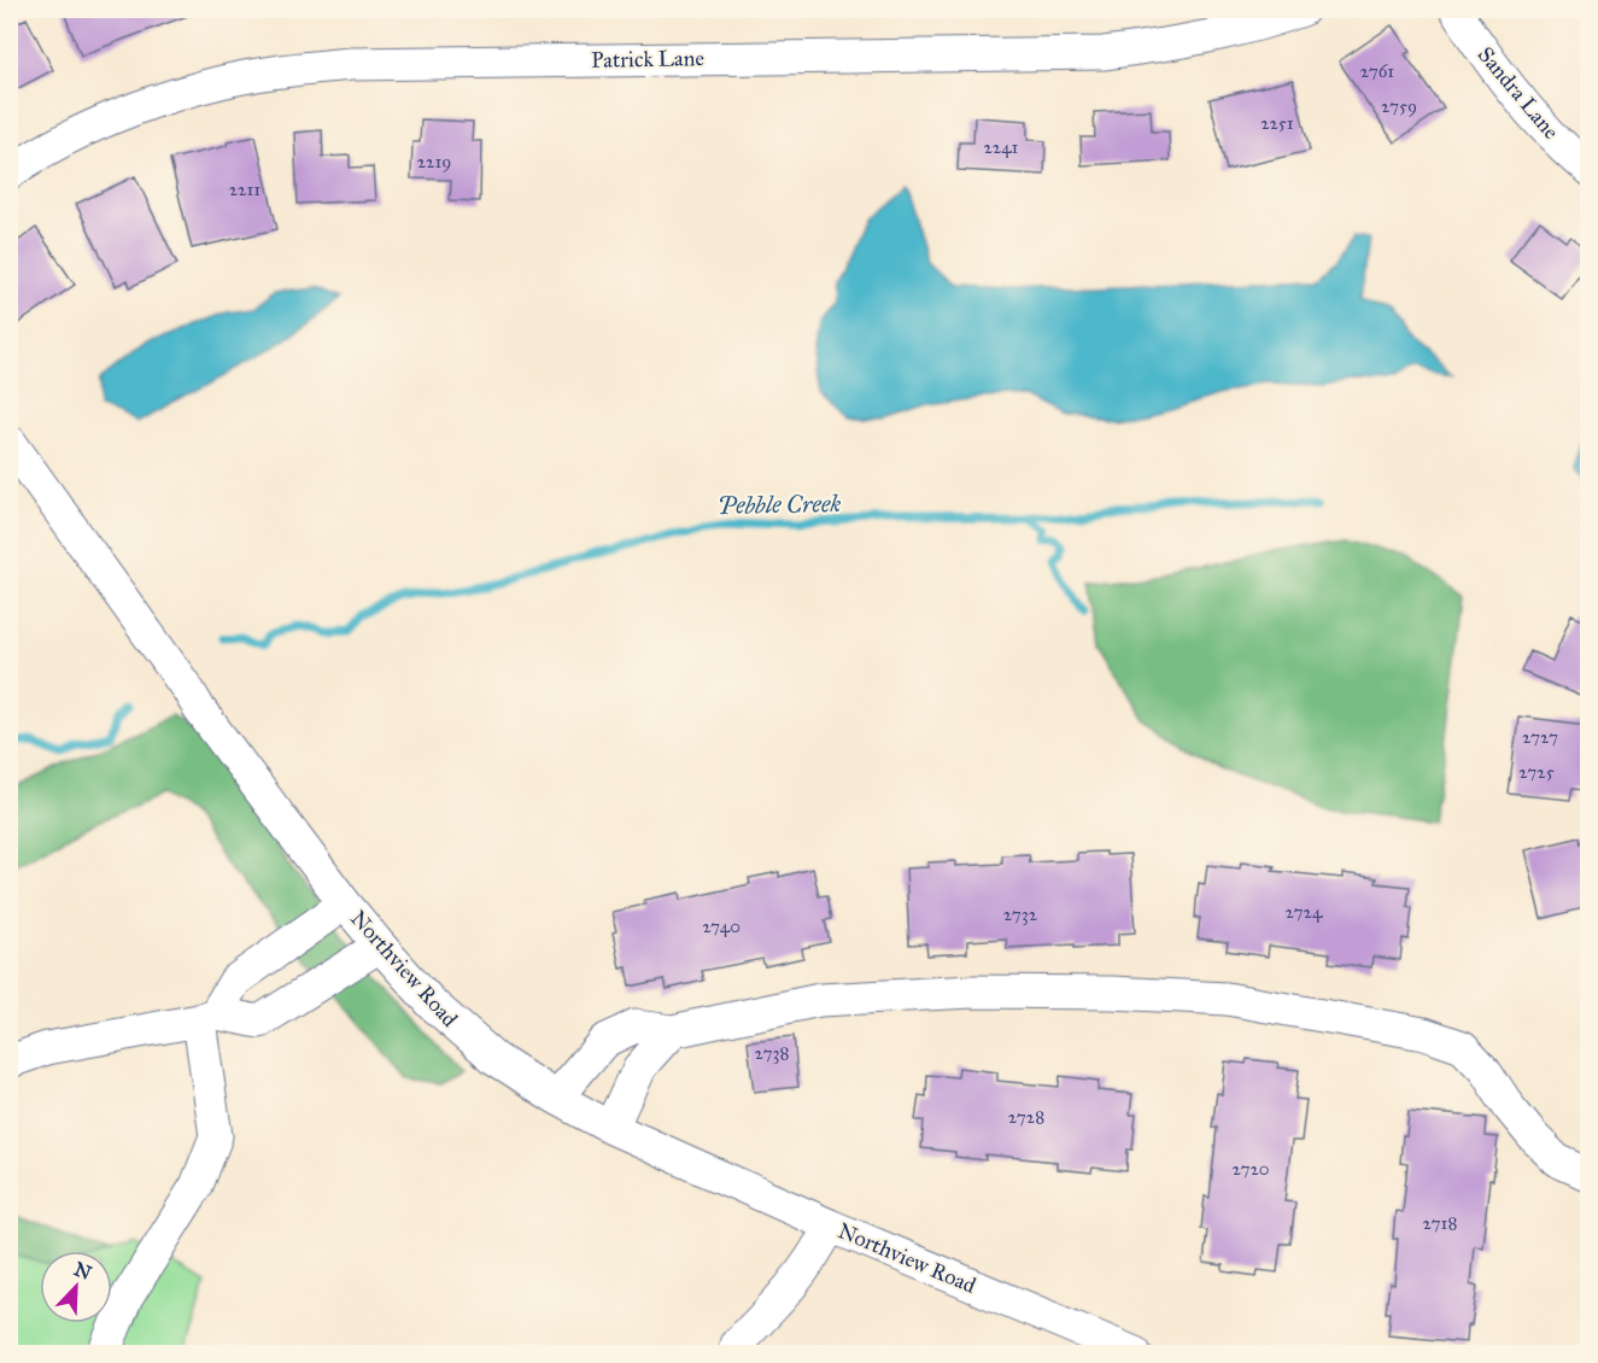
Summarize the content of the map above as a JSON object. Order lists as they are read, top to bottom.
{
  "streets": {
    "street": ["Patrick Lane", "Sandra Lane", "Northview Road"]
  },
  "water": ["Pebble Creek"],
  "house_numbers": [
    "2761",
    "2759",
    "2251",
    "2241",
    "2219",
    "2211",
    "2727",
    "2725",
    "2724",
    "2732",
    "2740",
    "2738",
    "2728",
    "2720",
    "2718"
  ],
  "north": "top right"
}
